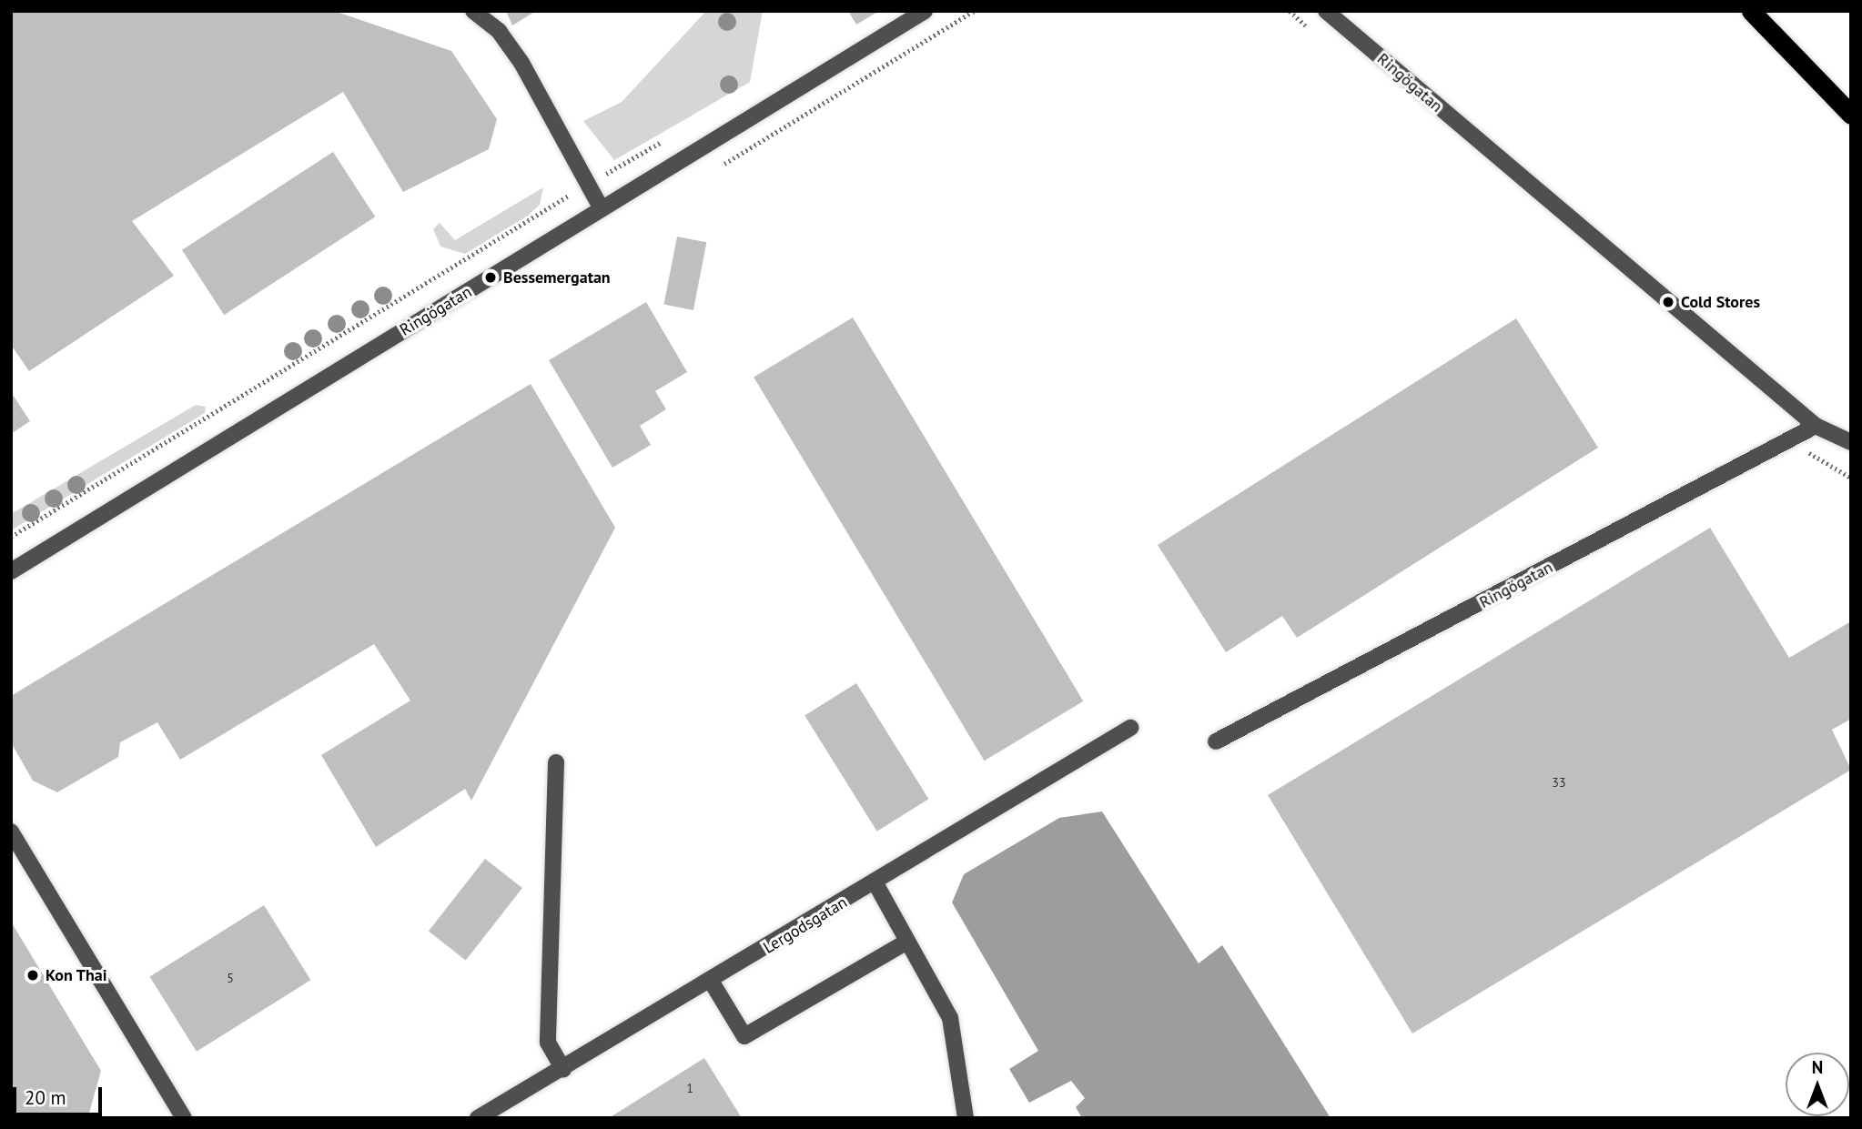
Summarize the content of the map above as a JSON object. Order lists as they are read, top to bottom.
{
  "streets": {
    "street": ["Ringögatan", "Lergodsgatan"]
  },
  "places": ["Bessemergatan", "Cold Stores", "Kon Thai"],
  "house_numbers": ["33", "5", "1"],
  "scale_bar": "20 m",
  "north": "top"
}
